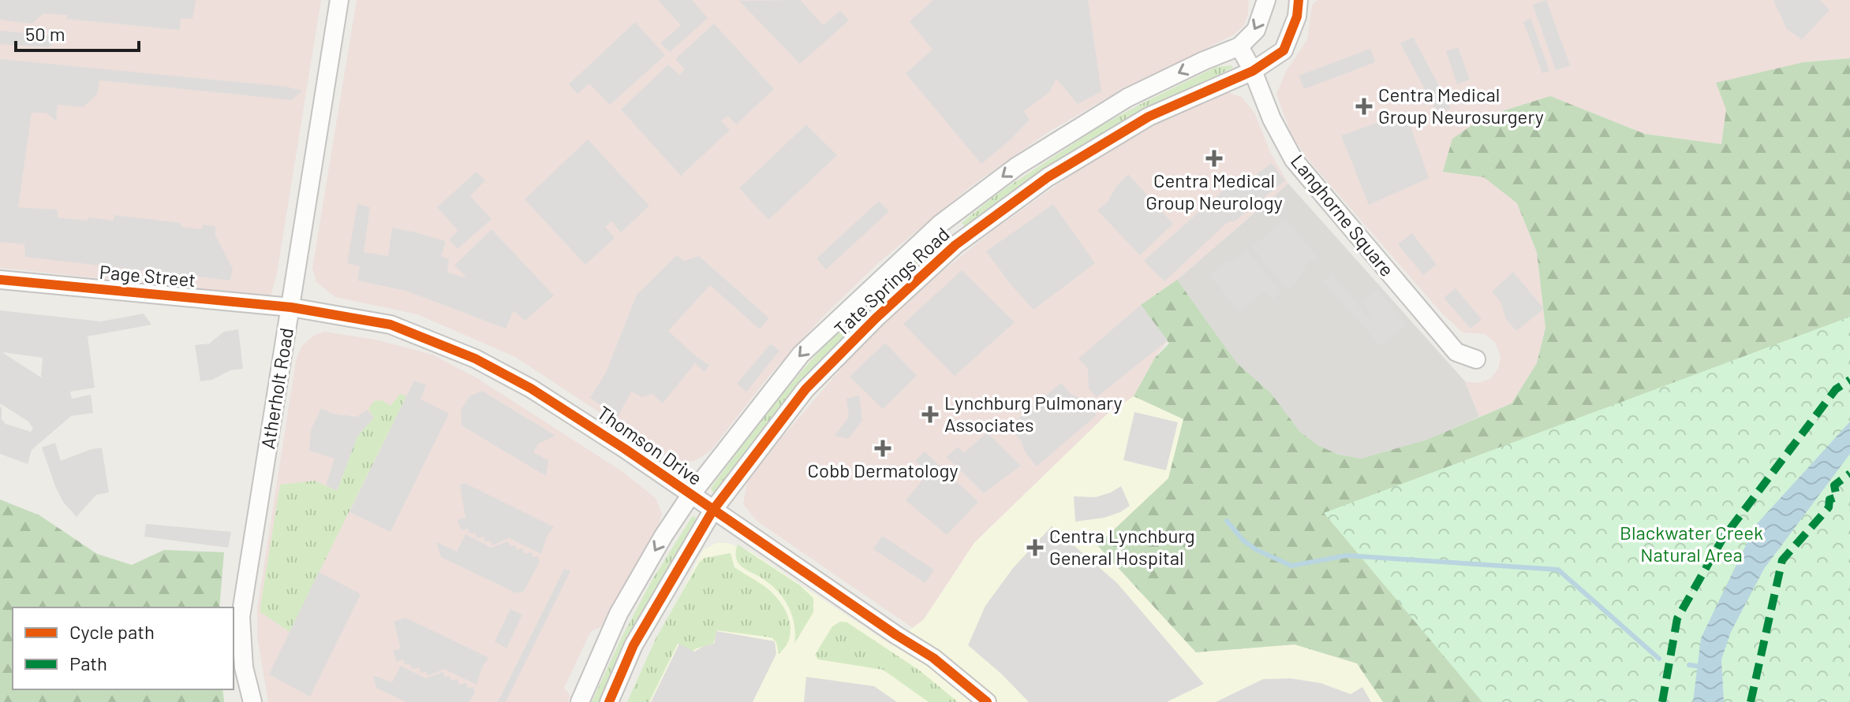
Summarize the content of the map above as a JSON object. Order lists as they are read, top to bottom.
{
  "streets": {
    "street": [
      "Langhorne Square",
      "Page Street",
      "Tate Springs Road",
      "Atherholt Road",
      "Thomson Drive"
    ]
  },
  "crossings": [
    ["Langhorne Square", "Tate Springs Road"],
    ["Page Street", "Atherholt Road"],
    ["Page Street", "Thomson Drive"],
    ["Tate Springs Road", "Thomson Drive"],
    ["Atherholt Road", "Thomson Drive"]
  ],
  "parks": ["Blackwater Creek Natural Area"],
  "places": {
    "health": [
      "Centra Medical Group Neurosurgery",
      "Centra Medical Group Neurology",
      "Lynchburg Pulmonary Associates",
      "Cobb Dermatology",
      "Centra Lynchburg General Hospital"
    ]
  },
  "legend": ["Cycle path", "Path"],
  "scale_bar": "50 m"
}
